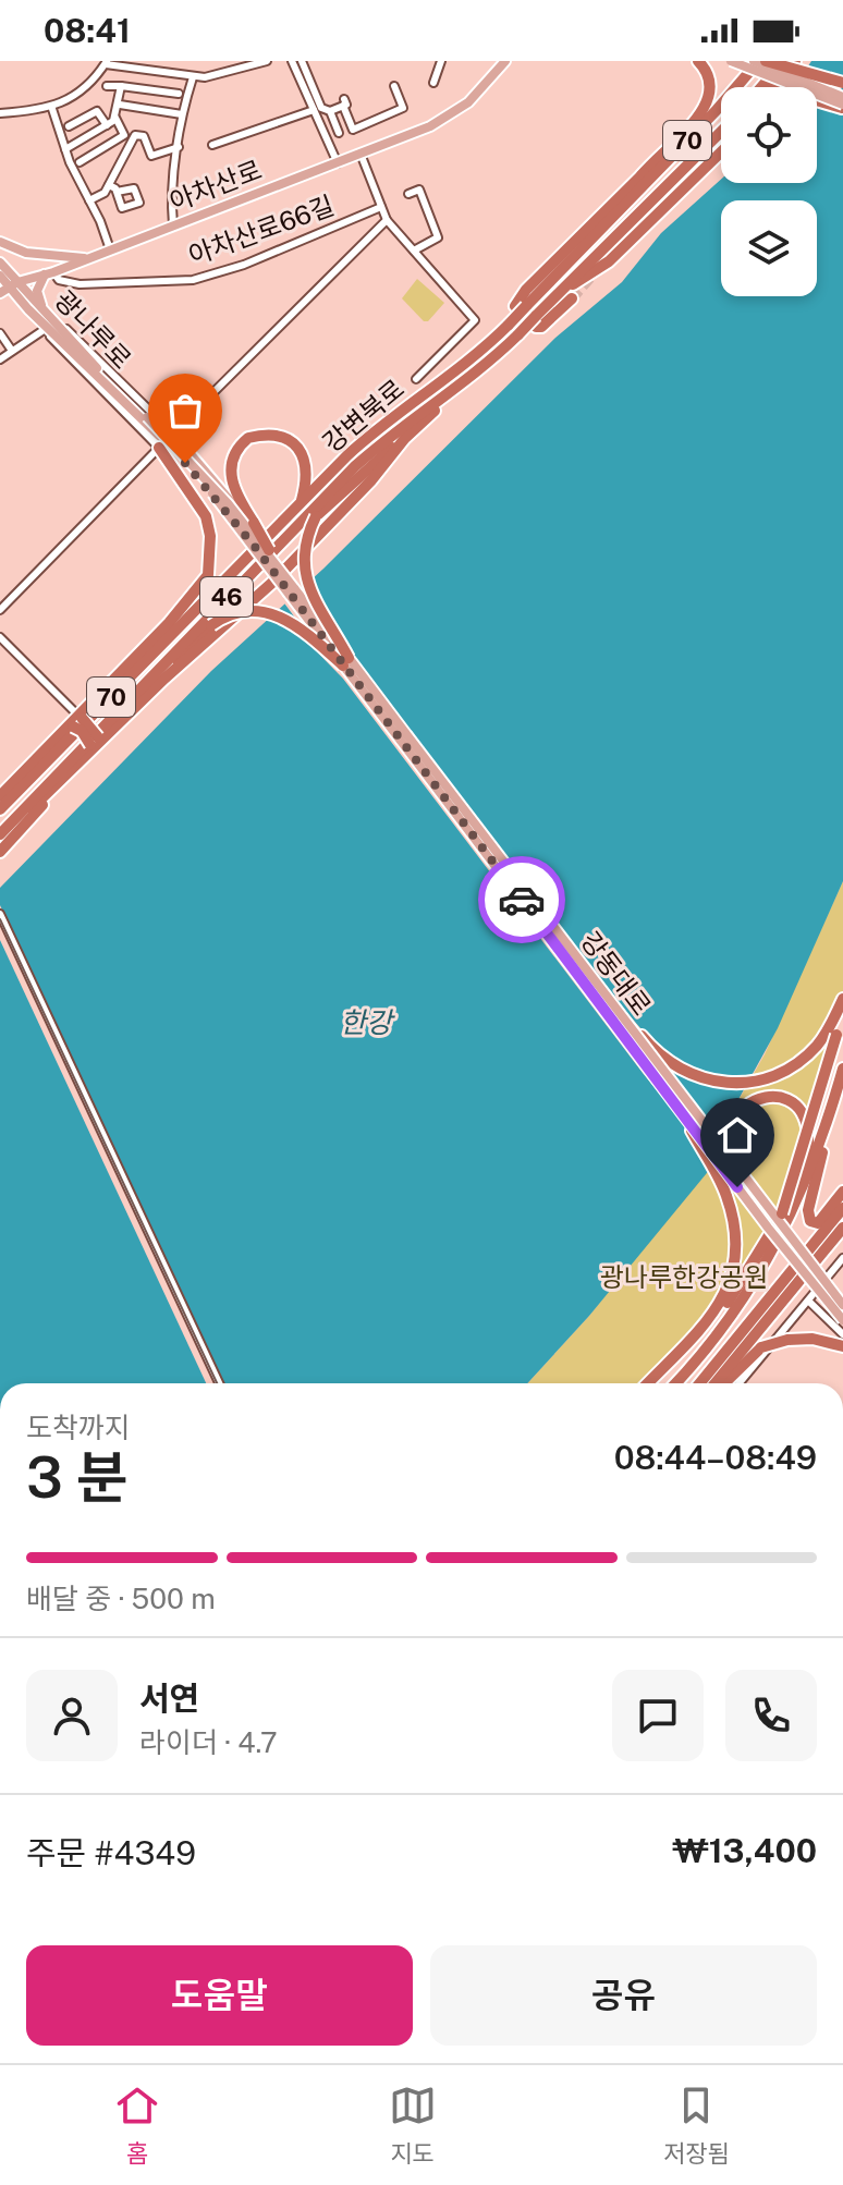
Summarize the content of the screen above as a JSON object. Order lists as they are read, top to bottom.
{
  "streets": {
    "highway": ["70", "강변북로", "46"],
    "main road": ["아차산로", "광나루로", "강동대로"],
    "street": ["아차산로66길"]
  },
  "crossings": [
    ["아차산로", "아차산로66길"],
    ["아차산로", "광나루로"],
    ["광나루로", "강동대로"],
    ["강변북로", "46"]
  ],
  "water": ["한강"],
  "parks": ["광나루한강공원"],
  "page": {
    "status": "08:41",
    "heading": ["3 분", "도착까지", "08:44–08:49"],
    "panel": [
      "서연",
      "라이더 · 4.7",
      "주문 #4349",
      "₩13,400"
    ],
    "bar": "배달 중 · 500 m",
    "buttons": ["도움말", "공유"],
    "tabs": ["홈", "지도", "저장됨"]
  }
}
